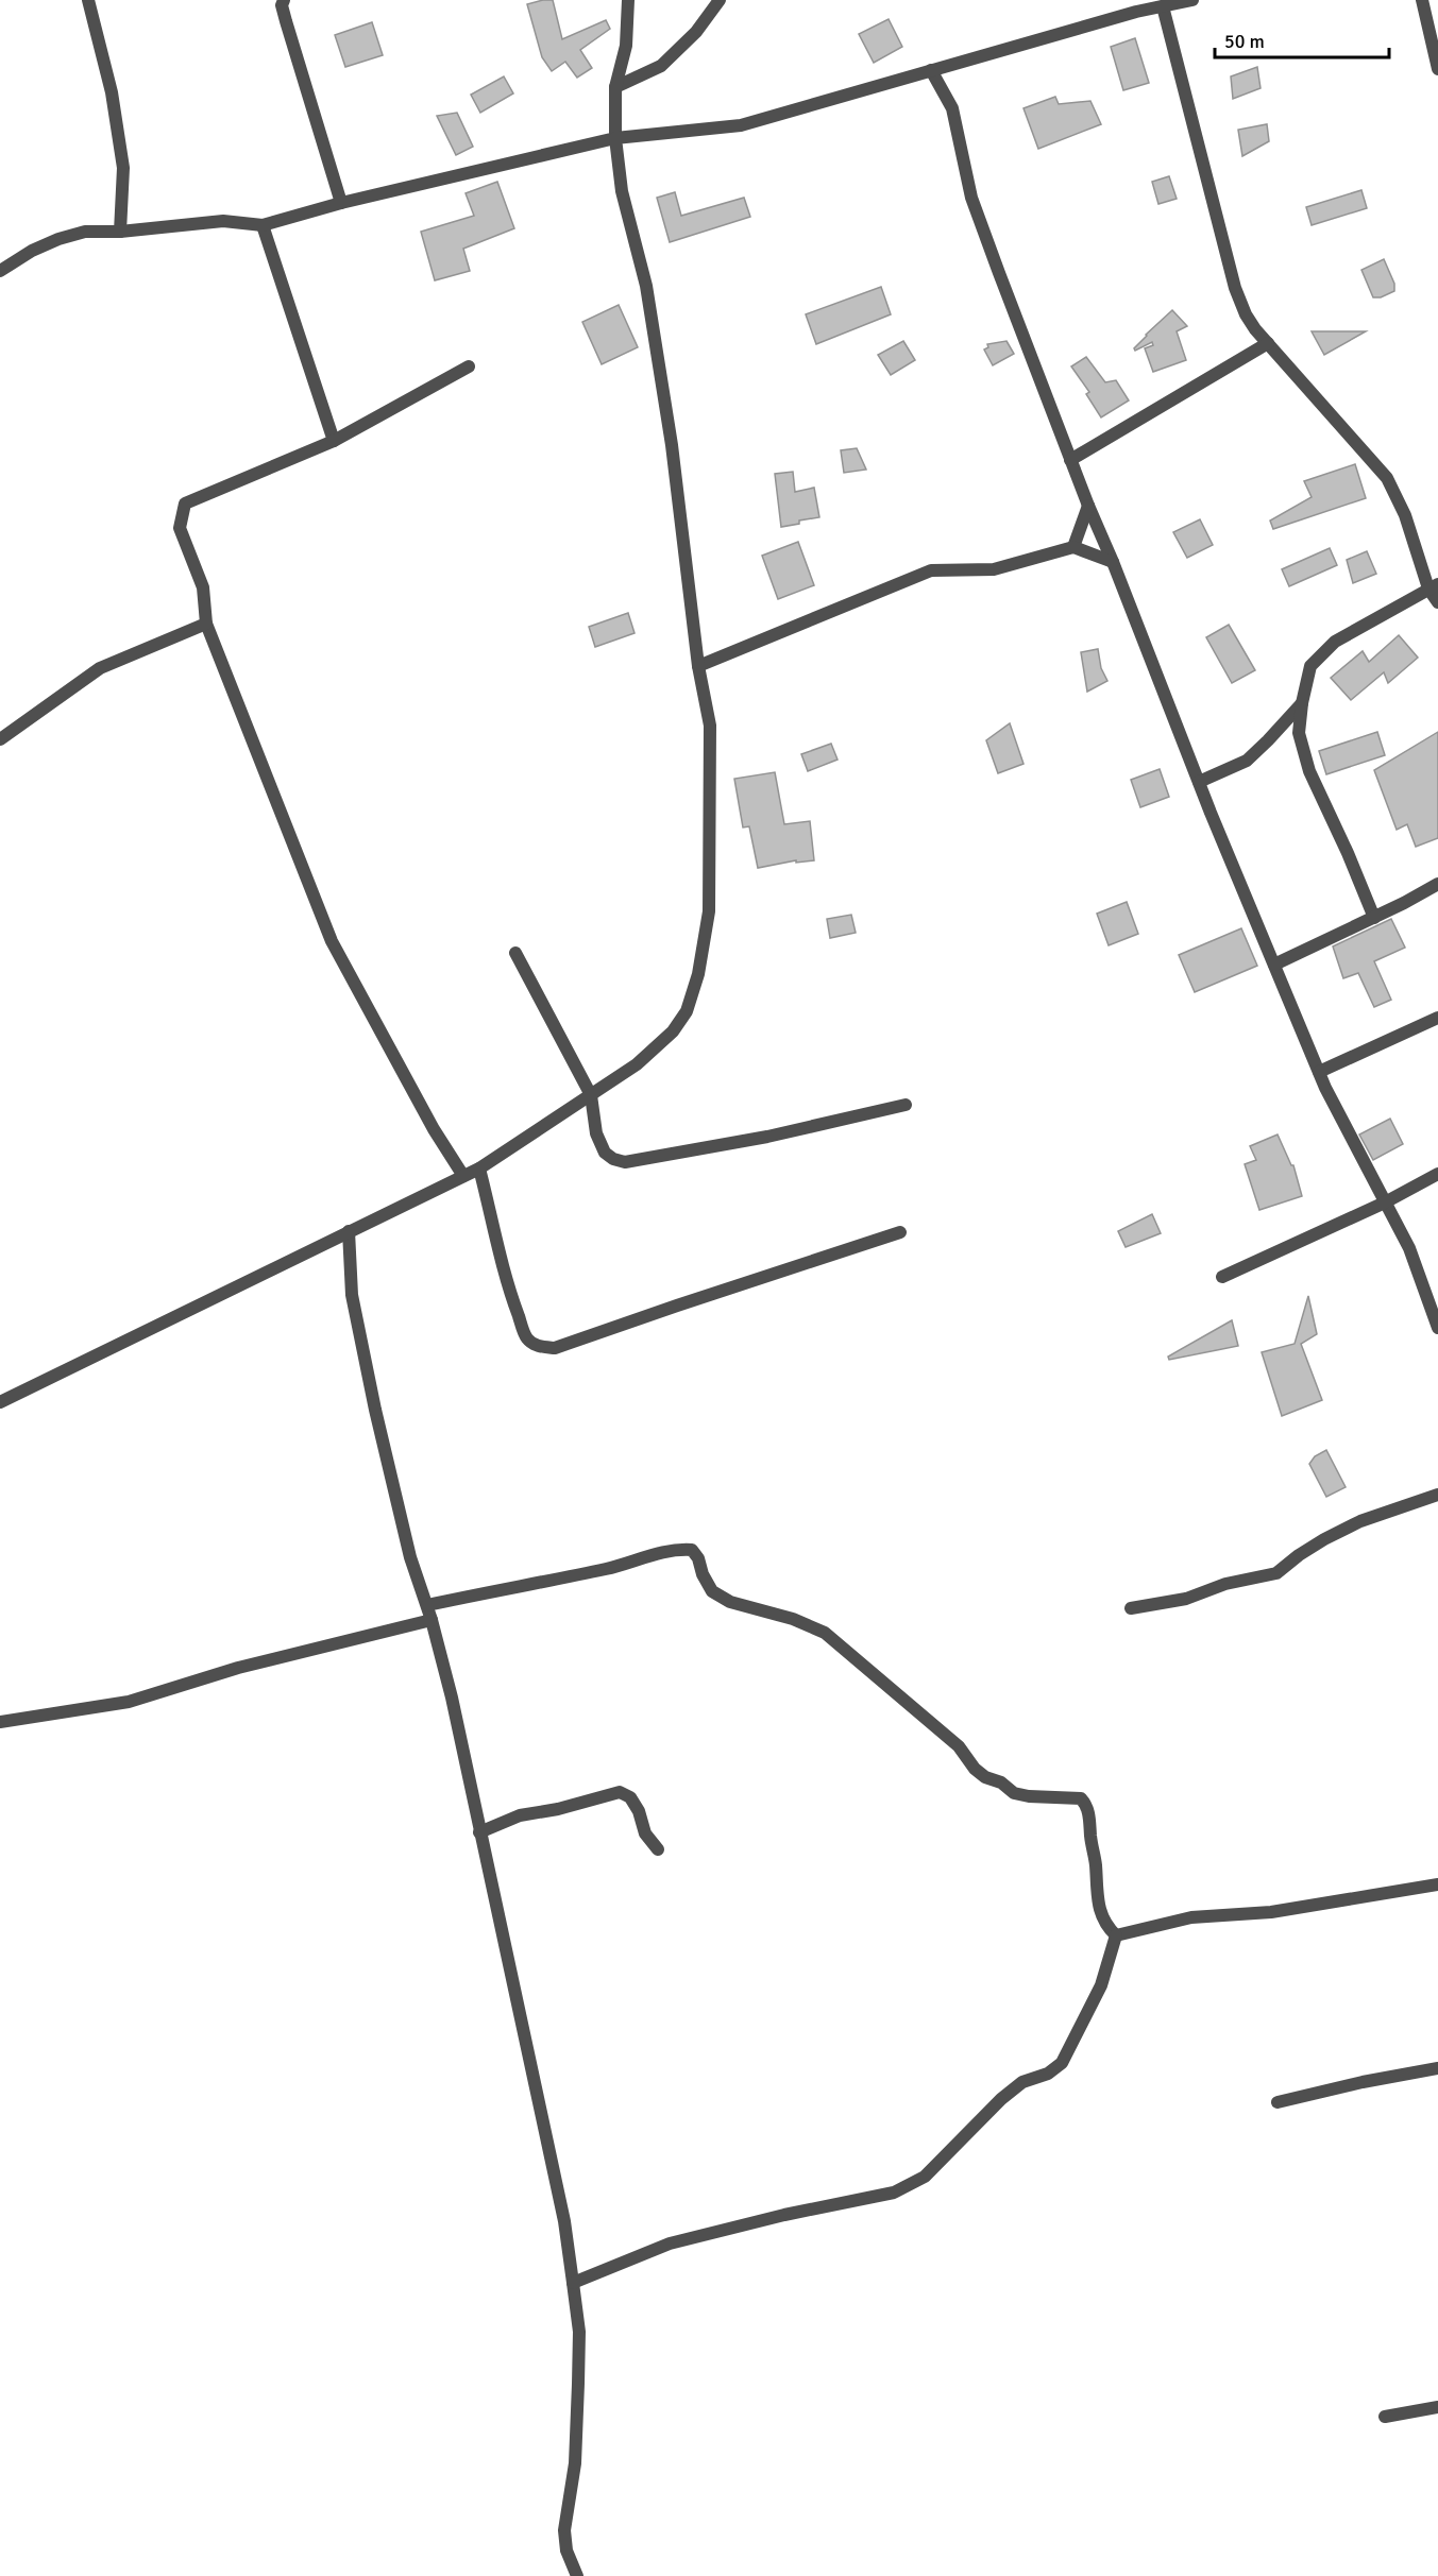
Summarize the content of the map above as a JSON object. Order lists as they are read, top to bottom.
{
  "scale_bar": "50 m"
}
